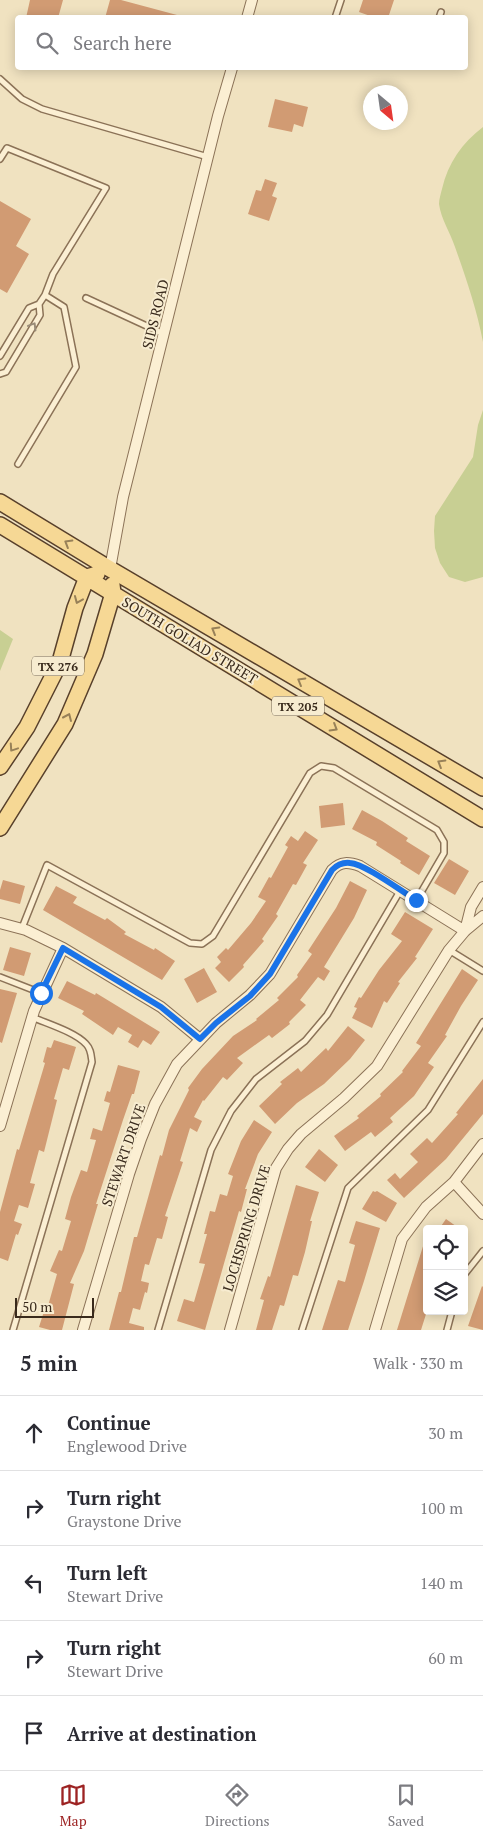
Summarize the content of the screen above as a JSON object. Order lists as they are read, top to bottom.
{
  "streets": {
    "main road": ["SOUTH GOLIAD STREET", "TX 276", "TX 205"],
    "street": ["SIDS ROAD", "STEWART DRIVE", "LOCHSPRING DRIVE"]
  },
  "crossings": [
    ["SIDS ROAD", "SOUTH GOLIAD STREET"],
    ["SIDS ROAD", "TX 276"],
    ["SOUTH GOLIAD STREET", "TX 276"],
    ["STEWART DRIVE", "LOCHSPRING DRIVE"]
  ],
  "scale_bar": "50 m",
  "north": "bottom right",
  "page": {
    "search": "Search here",
    "scale": "50 m",
    "heading": ["5 min", "Walk · 330 m"],
    "list": [
      ["Continue", "Englewood Drive", "30 m"],
      ["Turn right", "Graystone Drive", "100 m"],
      ["Turn left", "Stewart Drive", "140 m"],
      ["Turn right", "Stewart Drive", "60 m"],
      "Arrive at destination"
    ],
    "nav": ["Map", "Directions", "Saved"]
  }
}
